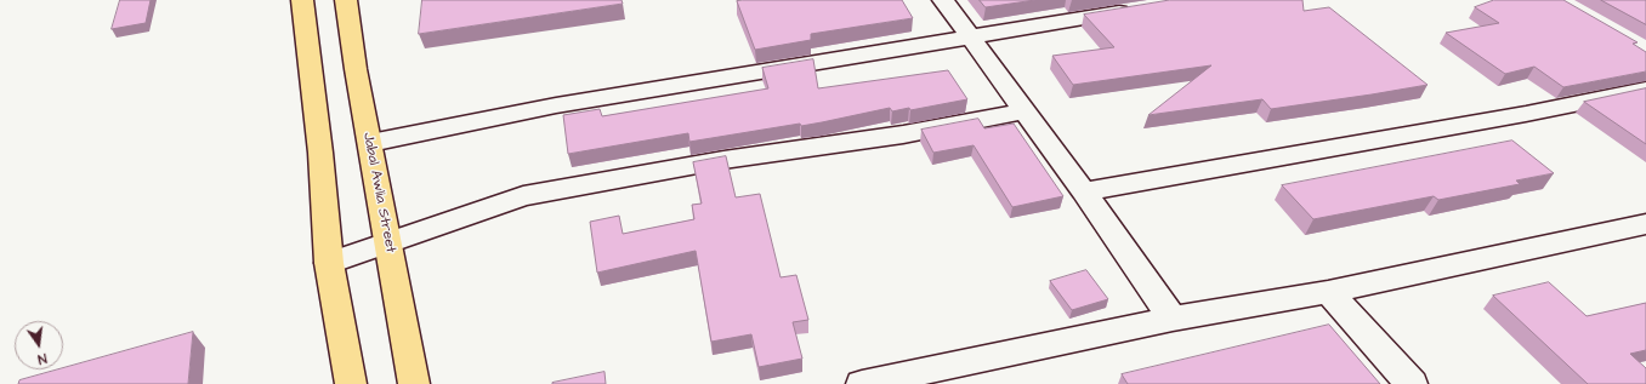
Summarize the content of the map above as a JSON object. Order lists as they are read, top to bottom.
{
  "streets": {
    "main road": ["Jabal Awlia Street"]
  },
  "north": "bottom"
}
